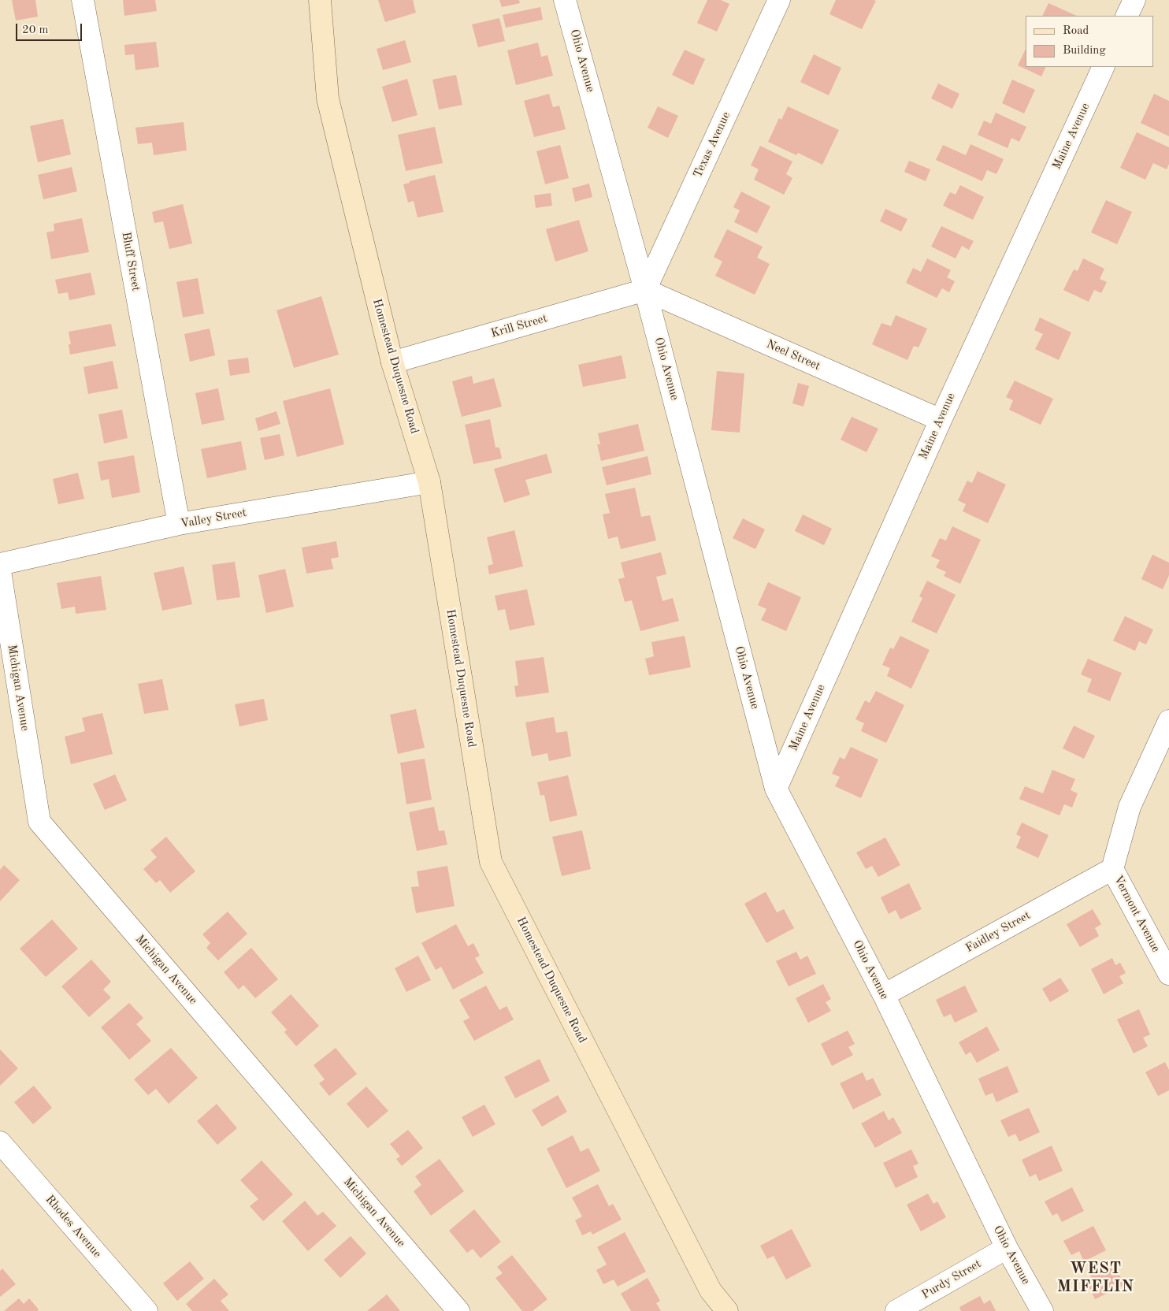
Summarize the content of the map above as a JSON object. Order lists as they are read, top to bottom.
{
  "streets": {
    "street": [
      "Ohio Avenue",
      "Maine Avenue",
      "Texas Avenue",
      "Bluff Street",
      "Krill Street",
      "Neel Street",
      "Homestead Duquesne Road",
      "Valley Street",
      "Michigan Avenue",
      "Vermont Avenue",
      "Faidley Street",
      "Rhodes Avenue",
      "Purdy Street"
    ]
  },
  "crossings": [
    ["Ohio Avenue", "Maine Avenue"],
    ["Ohio Avenue", "Texas Avenue"],
    ["Ohio Avenue", "Krill Street"],
    ["Ohio Avenue", "Neel Street"],
    ["Ohio Avenue", "Faidley Street"],
    ["Ohio Avenue", "Purdy Street"],
    ["Maine Avenue", "Neel Street"],
    ["Texas Avenue", "Krill Street"],
    ["Texas Avenue", "Neel Street"],
    ["Bluff Street", "Valley Street"],
    ["Krill Street", "Neel Street"],
    ["Krill Street", "Homestead Duquesne Road"],
    ["Homestead Duquesne Road", "Valley Street"],
    ["Vermont Avenue", "Faidley Street"]
  ],
  "districts": ["WEST MIFFLIN"],
  "legend": ["Road", "Building"],
  "scale_bar": "20 m"
}
